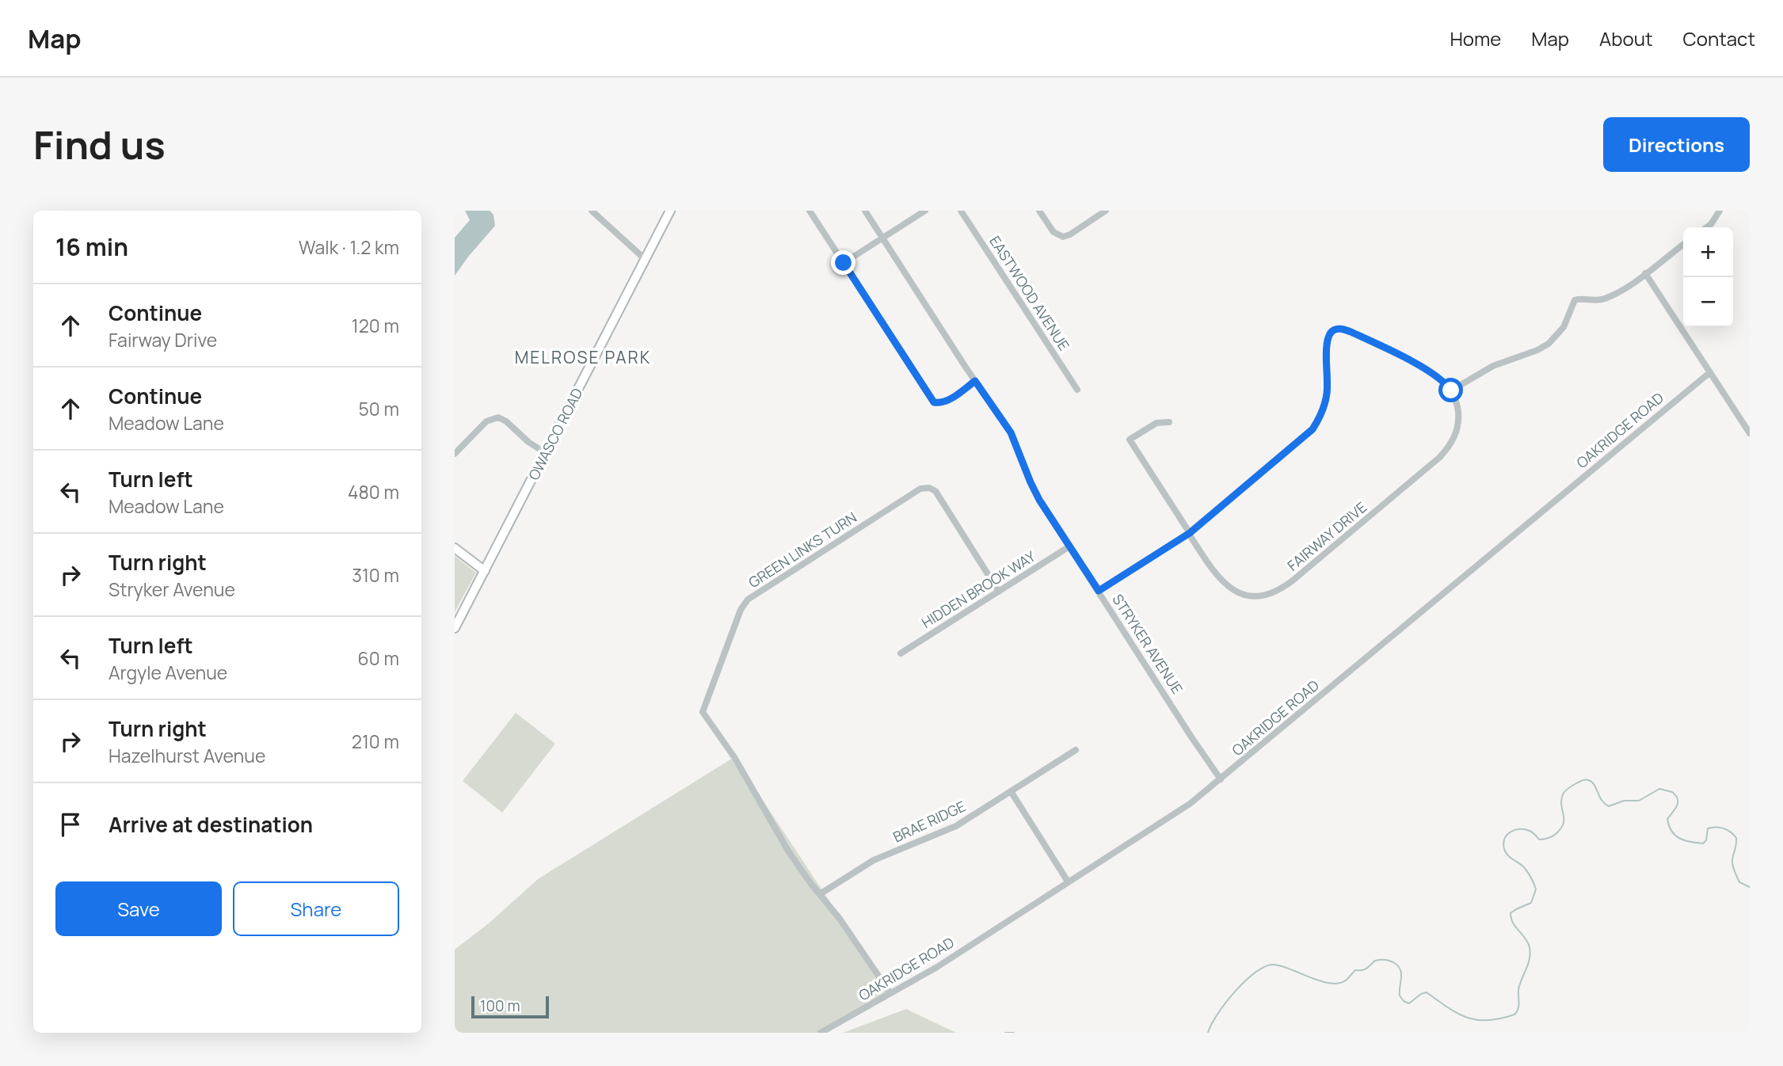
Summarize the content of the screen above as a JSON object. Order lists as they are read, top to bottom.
{
  "streets": {
    "main road": ["OWASCO ROAD"],
    "street": [
      "EASTWOOD AVENUE",
      "OAKRIDGE ROAD",
      "FAIRWAY DRIVE",
      "GREEN LINKS TURN",
      "HIDDEN BROOK WAY",
      "STRYKER AVENUE",
      "BRAE RIDGE"
    ]
  },
  "crossings": [
    ["OAKRIDGE ROAD", "GREEN LINKS TURN"],
    ["OAKRIDGE ROAD", "STRYKER AVENUE"],
    ["GREEN LINKS TURN", "HIDDEN BROOK WAY"],
    ["GREEN LINKS TURN", "BRAE RIDGE"],
    ["HIDDEN BROOK WAY", "STRYKER AVENUE"]
  ],
  "districts": ["MELROSE PARK"],
  "scale_bar": "100 m",
  "page": {
    "header": "Map",
    "nav": [
      "Home",
      "Map",
      "About",
      "Contact"
    ],
    "buttons": [
      "Directions",
      ["Save", "Share"]
    ],
    "title": "Find us",
    "heading": ["16 min", "Walk · 1.2 km"],
    "map_buttons": ["+", "−"],
    "list": [
      ["Continue", "Fairway Drive", "120 m"],
      ["Continue", "Meadow Lane", "50 m"],
      ["Turn left", "Meadow Lane", "480 m"],
      ["Turn right", "Stryker Avenue", "310 m"],
      ["Turn left", "Argyle Avenue", "60 m"],
      ["Turn right", "Hazelhurst Avenue", "210 m"],
      "Arrive at destination"
    ],
    "scale": "100 m"
  }
}
